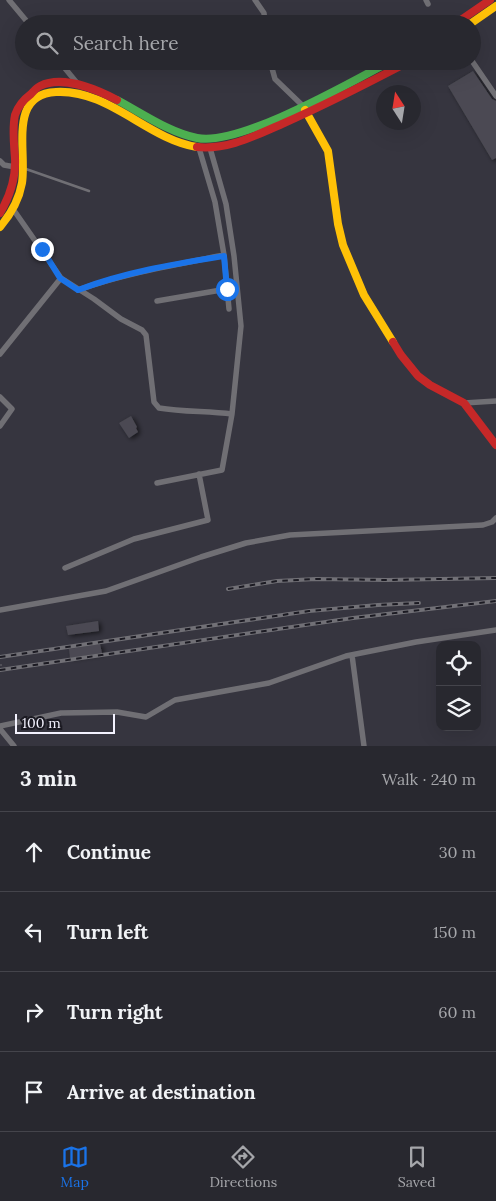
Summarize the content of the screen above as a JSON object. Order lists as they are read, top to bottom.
{
  "scale_bar": "100 m",
  "north": "top",
  "page": {
    "search": "Search here",
    "scale": "100 m",
    "heading": ["3 min", "Walk · 240 m"],
    "list": [
      ["Continue", "30 m"],
      ["Turn left", "150 m"],
      ["Turn right", "60 m"],
      "Arrive at destination"
    ],
    "nav": ["Map", "Directions", "Saved"]
  }
}
